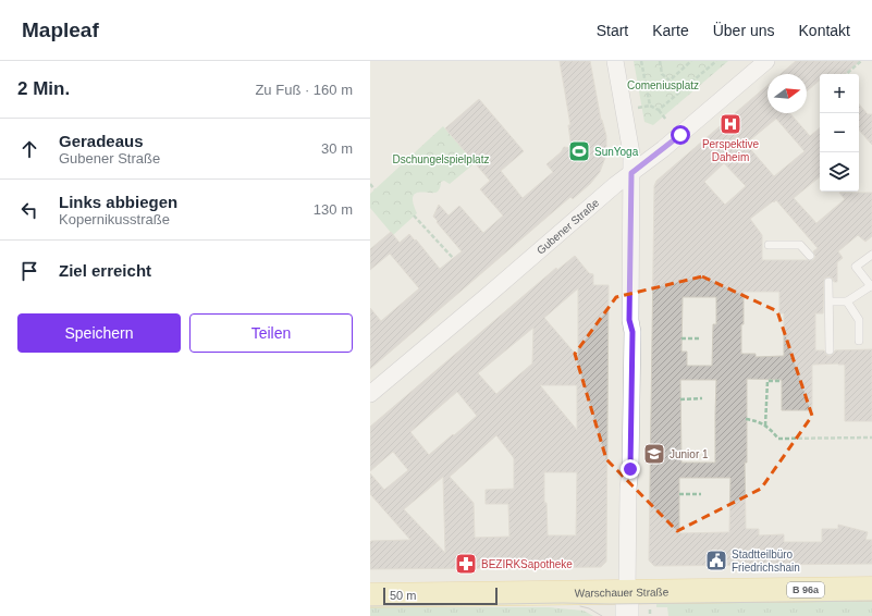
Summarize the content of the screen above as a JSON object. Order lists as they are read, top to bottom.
{
  "streets": {
    "main road": ["B 96a", "Warschauer Straße"],
    "street": ["Gubener Straße"]
  },
  "parks": ["Comeniusplatz", "Dschungelspielplatz"],
  "places": {
    "hospital": ["Perspektive Daheim"],
    "sports": ["SunYoga"],
    "school or university": ["Junior 1"],
    "public building": ["Stadtteilbüro Friedrichshain"],
    "pharmacy": ["BEZIRKSapotheke"]
  },
  "scale_bar": "50 m",
  "north": "right",
  "page": {
    "header": "Mapleaf",
    "nav": [
      "Start",
      "Karte",
      "Über uns",
      "Kontakt"
    ],
    "heading": ["2 Min.", "Zu Fuß · 160 m"],
    "map_buttons": ["+", "−"],
    "list": [
      ["Geradeaus", "Gubener Straße", "30 m"],
      ["Links abbiegen", "Kopernikusstraße", "130 m"],
      "Ziel erreicht"
    ],
    "buttons": ["Speichern", "Teilen"],
    "scale": "50 m"
  }
}
